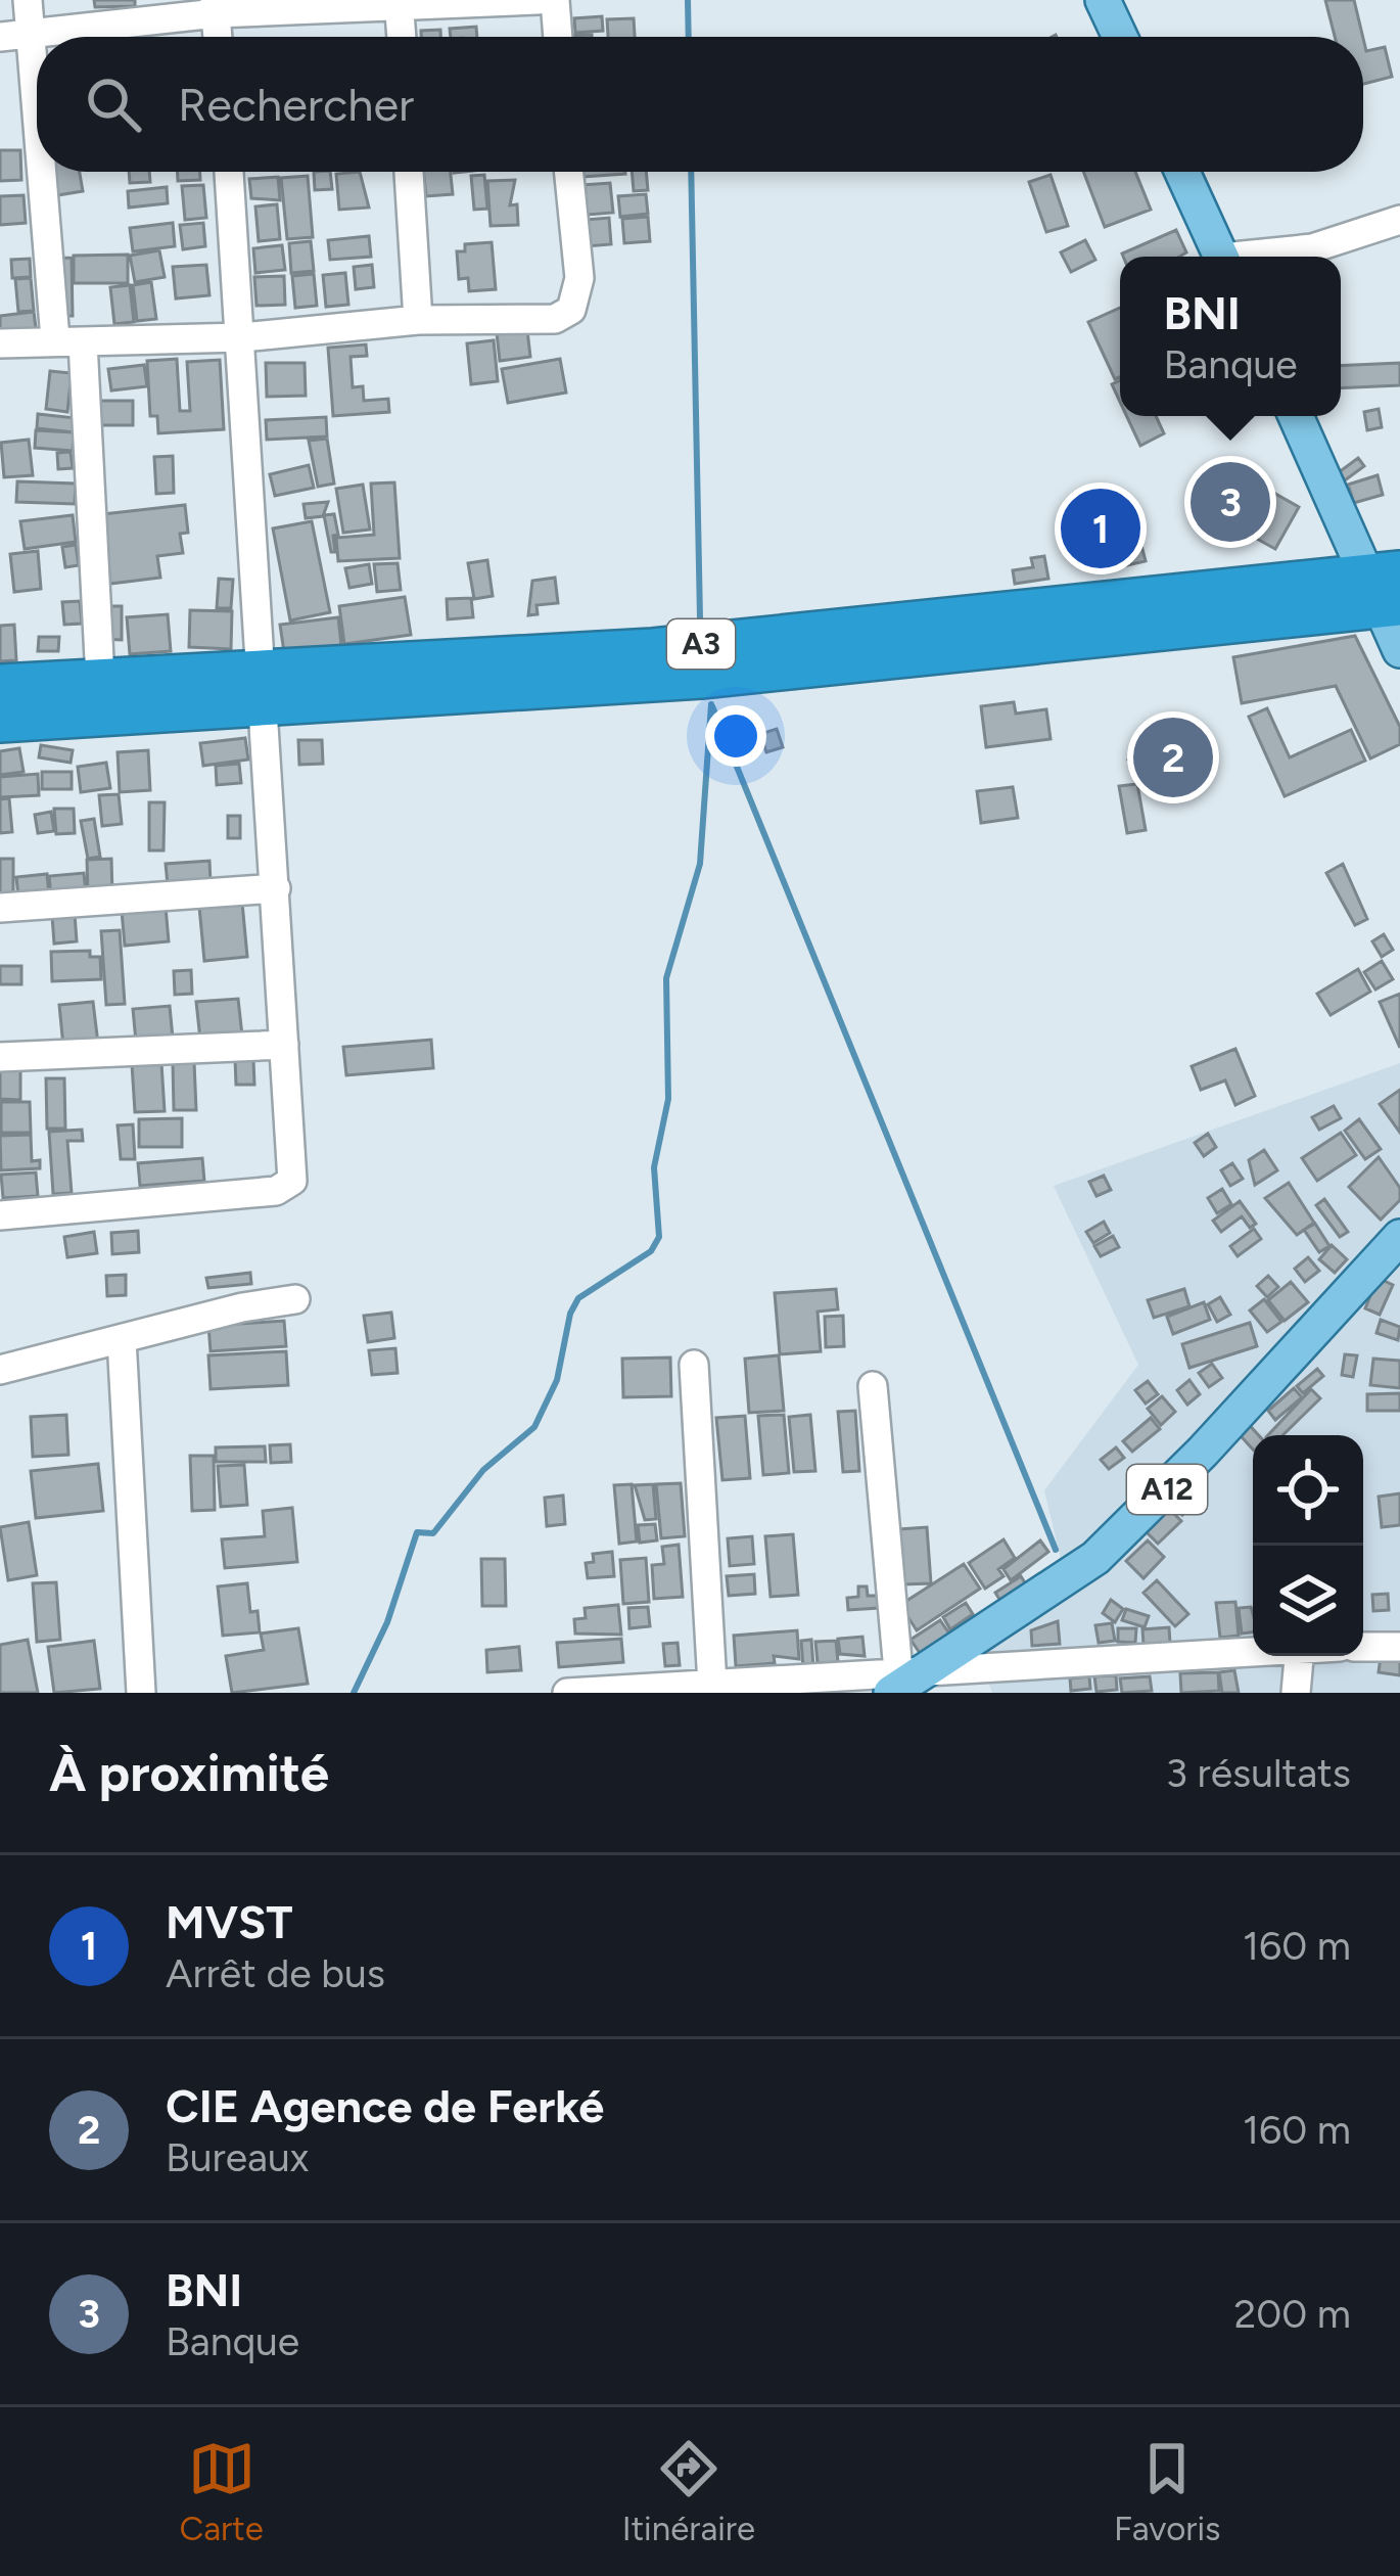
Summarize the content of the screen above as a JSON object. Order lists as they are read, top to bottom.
{
  "streets": {
    "highway": ["A3"],
    "main road": ["A12"]
  },
  "page": {
    "search": "Rechercher",
    "popup": ["BNI", "Banque"],
    "pins": ["3", "1", "2"],
    "heading": ["À proximité", "3 résultats"],
    "list": [
      {
        "mark": "1",
        "name": "MVST",
        "note": "Arrêt de bus",
        "value": "160 m"
      },
      {
        "mark": "2",
        "name": "CIE Agence de Ferké",
        "note": "Bureaux",
        "value": "160 m"
      },
      {
        "mark": "3",
        "name": "BNI",
        "note": "Banque",
        "value": "200 m"
      }
    ],
    "nav": ["Carte", "Itinéraire", "Favoris"]
  }
}
